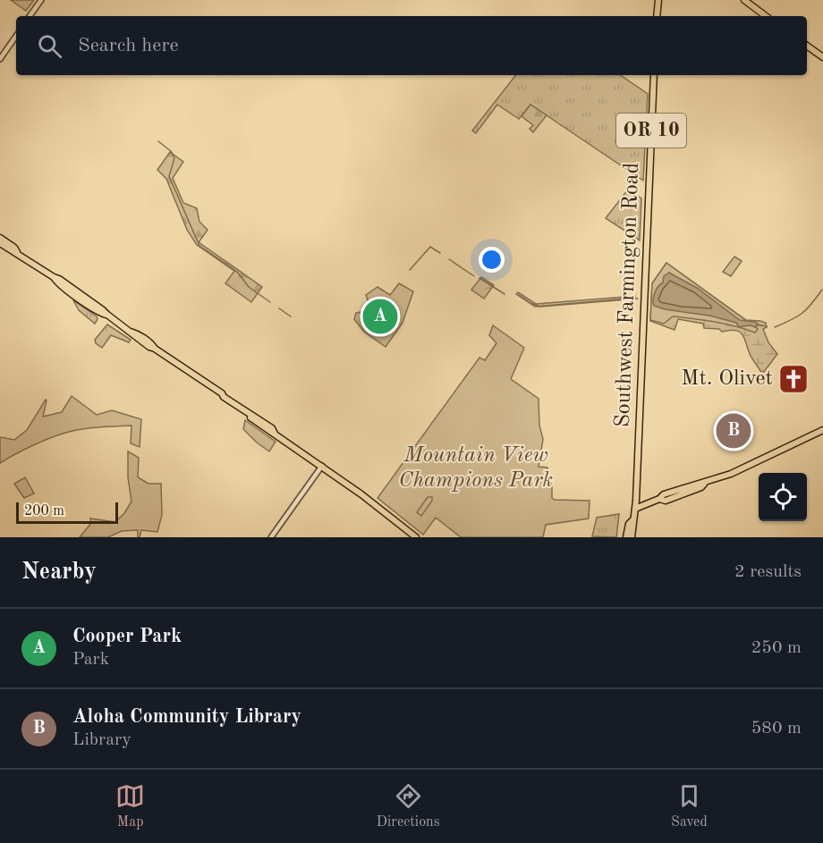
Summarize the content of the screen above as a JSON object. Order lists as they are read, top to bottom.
{
  "streets": {
    "main road": ["OR 10", "Southwest Farmington Road"]
  },
  "parks": ["Mountain View Champions Park"],
  "places": {
    "church": ["Mt. Olivet"]
  },
  "scale_bar": "200 m",
  "page": {
    "search": "Search here",
    "pins": ["A", "B"],
    "scale": "200 m",
    "heading": ["Nearby", "2 results"],
    "list": [
      {
        "mark": "A",
        "name": "Cooper Park",
        "note": "Park",
        "value": "250 m"
      },
      {
        "mark": "B",
        "name": "Aloha Community Library",
        "note": "Library",
        "value": "580 m"
      }
    ],
    "nav": ["Map", "Directions", "Saved"]
  }
}
